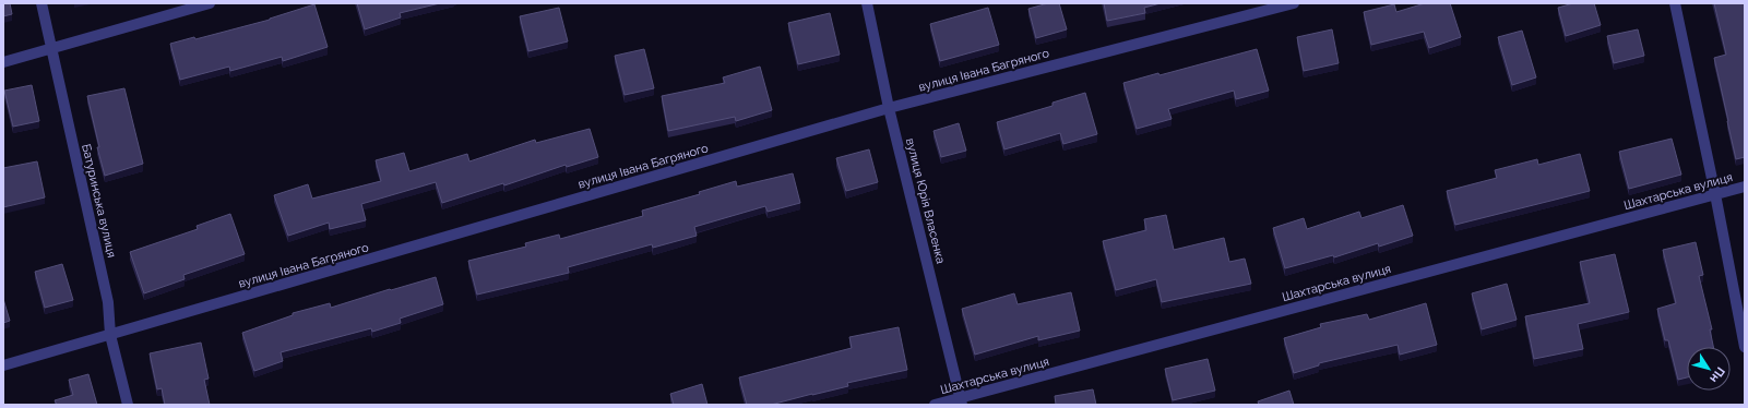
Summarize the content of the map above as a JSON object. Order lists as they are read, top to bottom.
{
  "streets": {
    "street": [
      "вулиця Івана Багряного",
      "Шахтарська вулиця",
      "Батуринська вулиця",
      "вулиця Юрія Власенка"
    ]
  },
  "crossings": [
    ["вулиця Івана Багряного", "Батуринська вулиця"],
    ["вулиця Івана Багряного", "вулиця Юрія Власенка"],
    ["Шахтарська вулиця", "вулиця Юрія Власенка"]
  ],
  "north": "bottom right"
}
